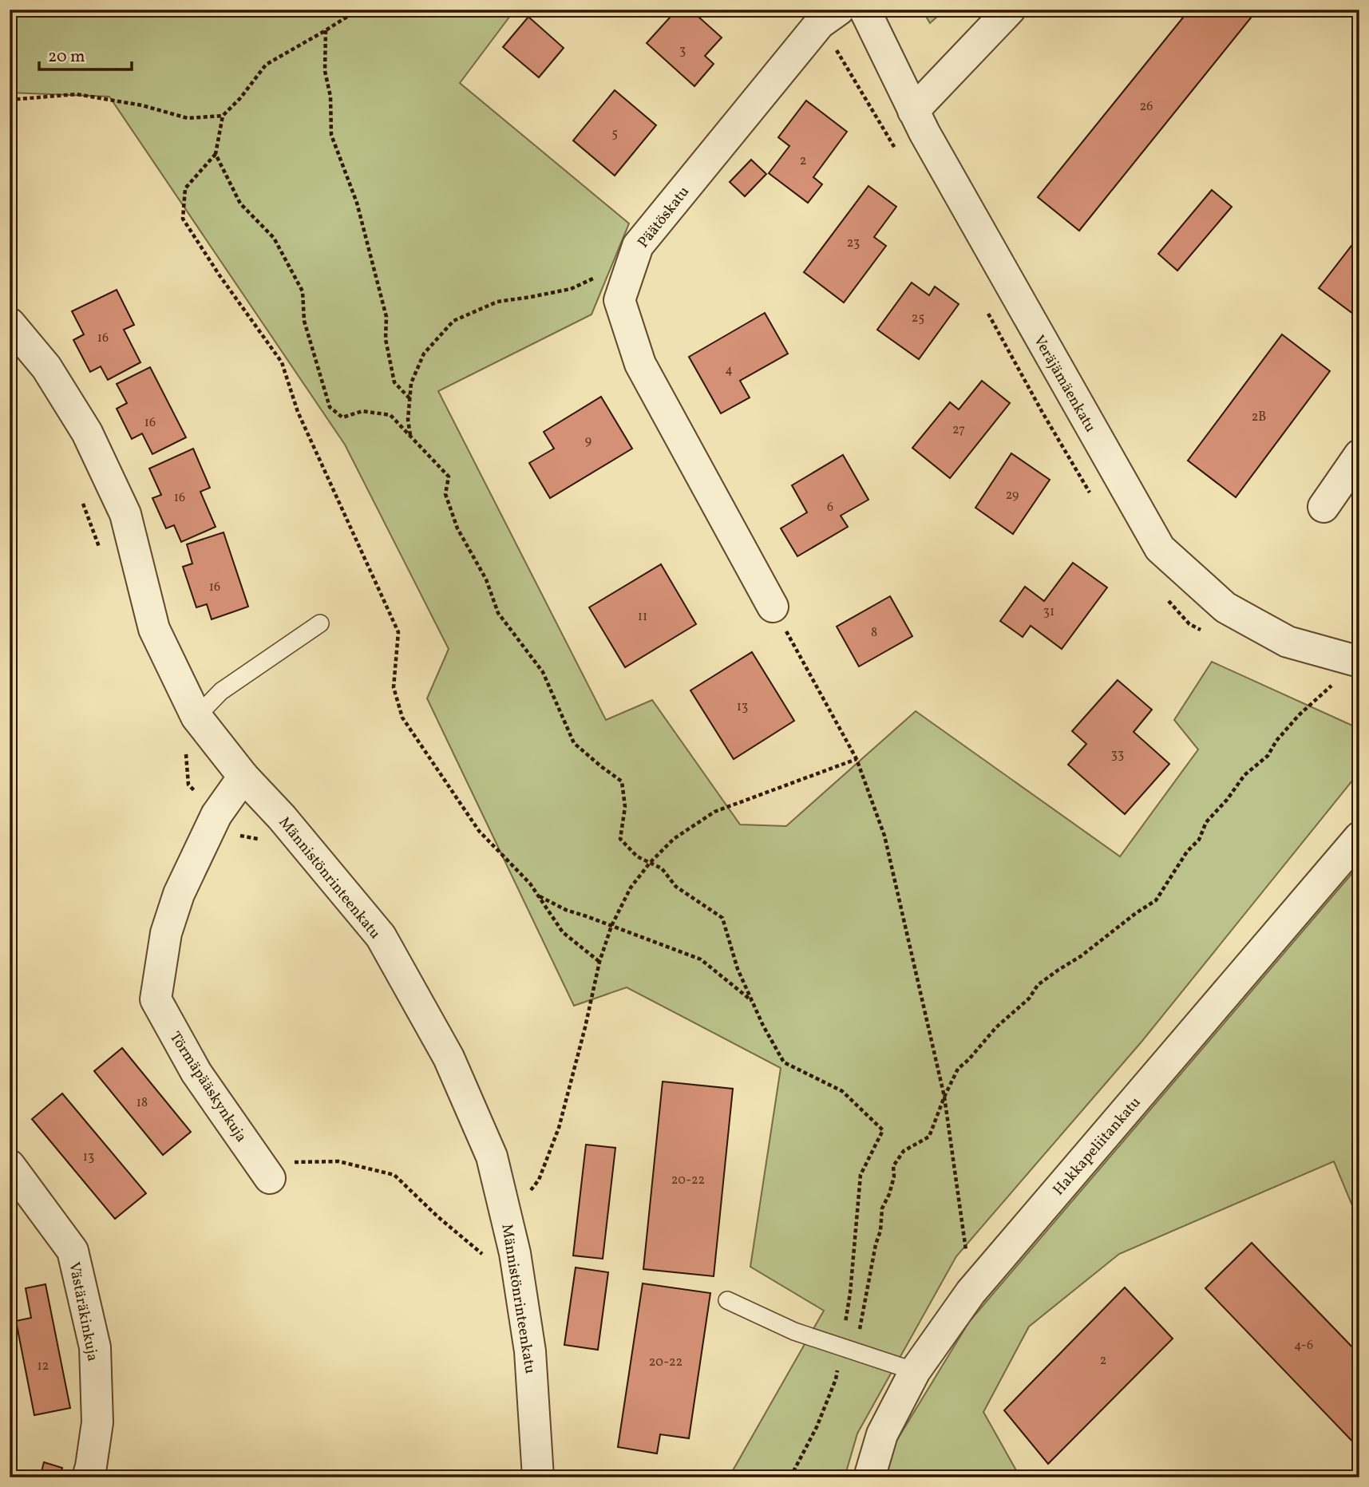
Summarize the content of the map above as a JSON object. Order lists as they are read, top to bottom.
{
  "streets": {
    "street": [
      "Päätöskatu",
      "Veräjämäenkatu",
      "Männistönrinteenkatu",
      "Törmäpääskynkuja",
      "Hakkapeliitankatu",
      "Västäräkinkuja"
    ]
  },
  "crossings": [
    ["Männistönrinteenkatu", "Törmäpääskynkuja"]
  ],
  "house_numbers": [
    "3",
    "26",
    "5",
    "2",
    "23",
    "25",
    "16",
    "4",
    "2B",
    "16",
    "27",
    "9",
    "29",
    "16",
    "6",
    "16",
    "31",
    "11",
    "8",
    "13",
    "33",
    "18",
    "13",
    "20-22",
    "4-6",
    "2",
    "20-22",
    "12"
  ],
  "scale_bar": "20 m"
}
